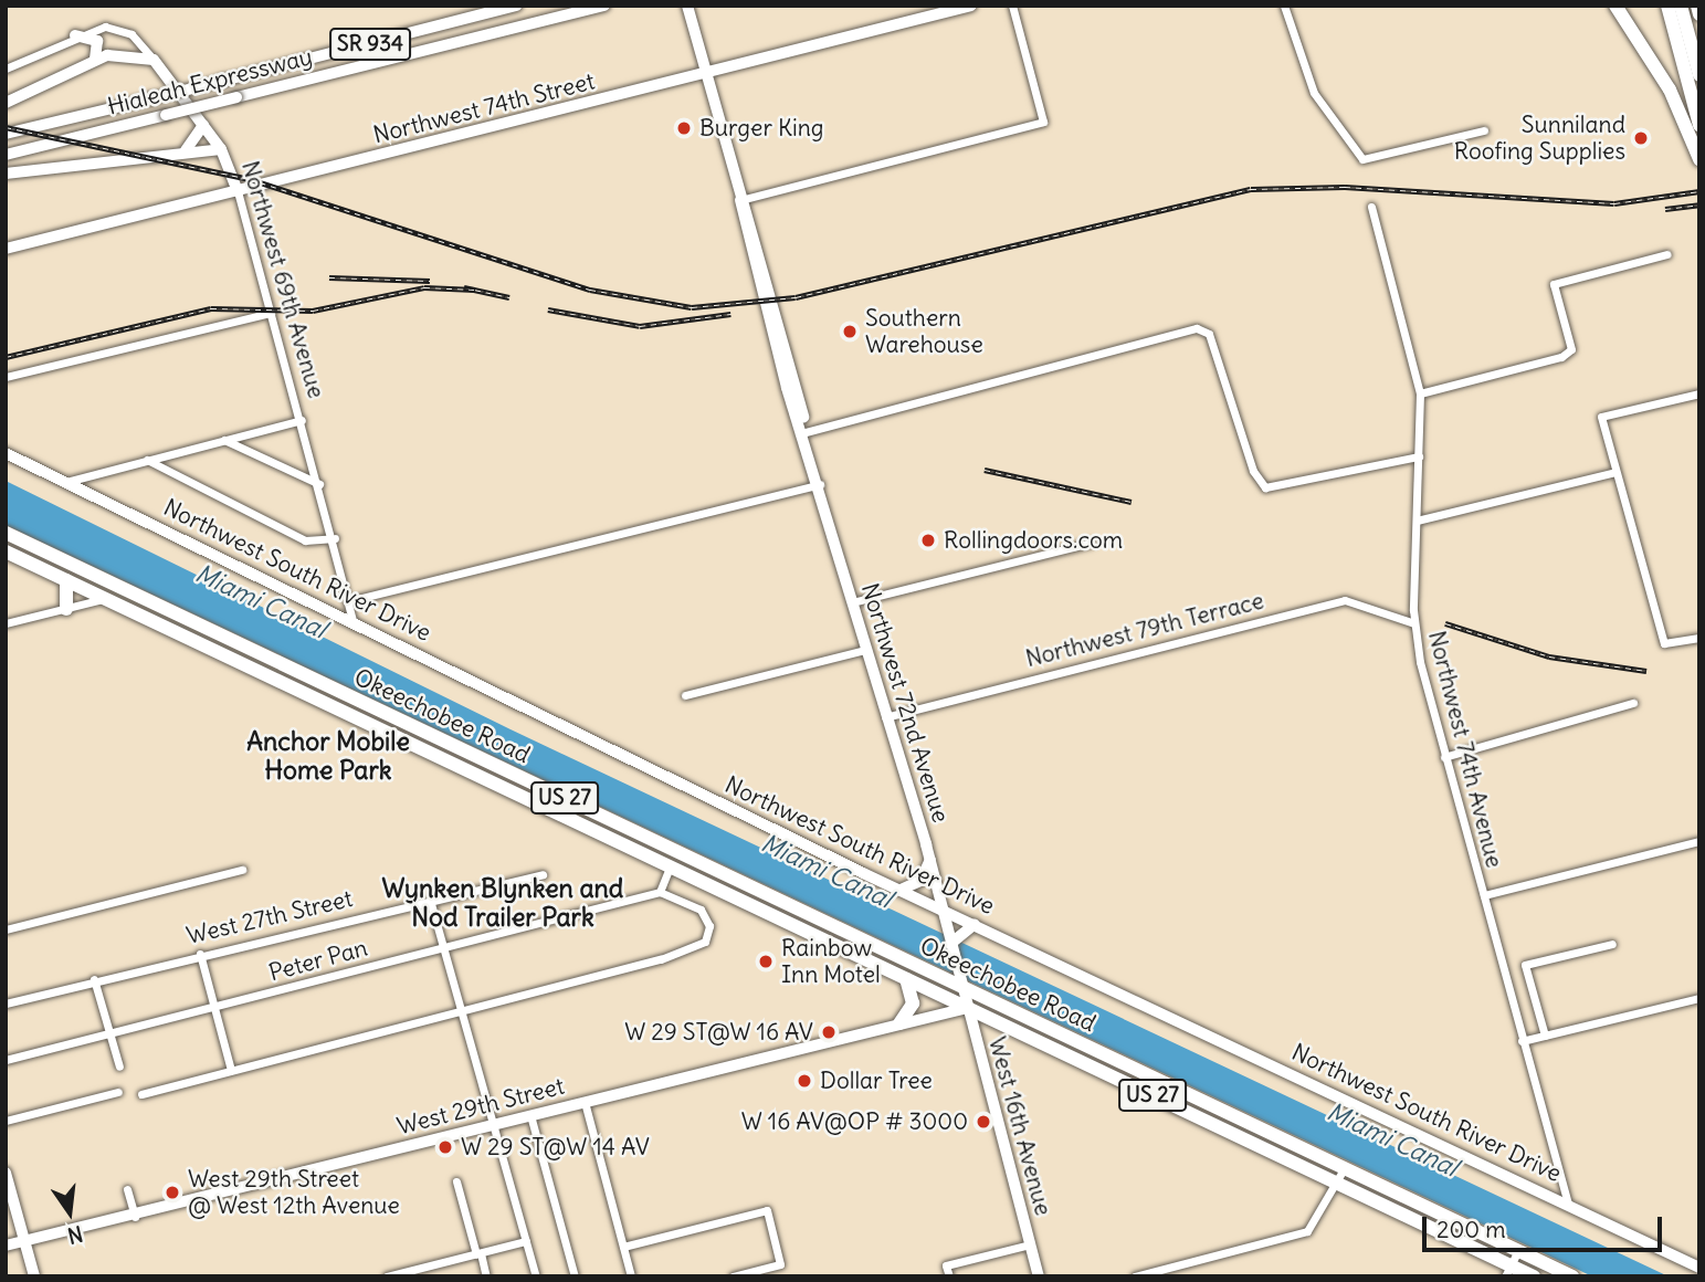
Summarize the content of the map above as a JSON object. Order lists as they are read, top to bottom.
{
  "streets": {
    "highway": ["Okeechobee Road", "US 27"],
    "main road": ["SR 934", "Hialeah Expressway"],
    "street": [
      "Northwest 74th Street",
      "Northwest 69th Avenue",
      "Northwest South River Drive",
      "Northwest 79th Terrace",
      "Northwest 72nd Avenue",
      "Northwest 74th Avenue",
      "West 27th Street",
      "Peter Pan",
      "West 29th Street",
      "West 16th Avenue"
    ]
  },
  "crossings": [
    ["Northwest 74th Street", "Northwest 69th Avenue"],
    ["Northwest 74th Street", "Northwest 72nd Avenue"],
    ["Northwest 69th Avenue", "Northwest South River Drive"],
    ["Northwest South River Drive", "Northwest 72nd Avenue"],
    ["Northwest South River Drive", "Northwest 74th Avenue"],
    ["Northwest 79th Terrace", "Northwest 72nd Avenue"],
    ["Northwest 79th Terrace", "Northwest 74th Avenue"],
    ["Northwest 72nd Avenue", "Okeechobee Road"],
    ["Northwest 72nd Avenue", "West 16th Avenue"],
    ["Okeechobee Road", "West 29th Street"],
    ["Okeechobee Road", "West 16th Avenue"],
    ["West 29th Street", "West 16th Avenue"]
  ],
  "districts": ["Anchor Mobile Home Park", "Wynken Blynken and Nod Trailer Park"],
  "water": ["Miami Canal"],
  "places": [
    "Burger King",
    "Sunniland Roofing Supplies",
    "Southern Warehouse",
    "Rollingdoors.com",
    "Rainbow Inn Motel",
    "W 29 ST@W 16 AV",
    "Dollar Tree",
    "W 16 AV@OP # 3000",
    "W 29 ST@W 14 AV",
    "West 29th Street @ West 12th Avenue"
  ],
  "scale_bar": "200 m",
  "north": "bottom"
}
